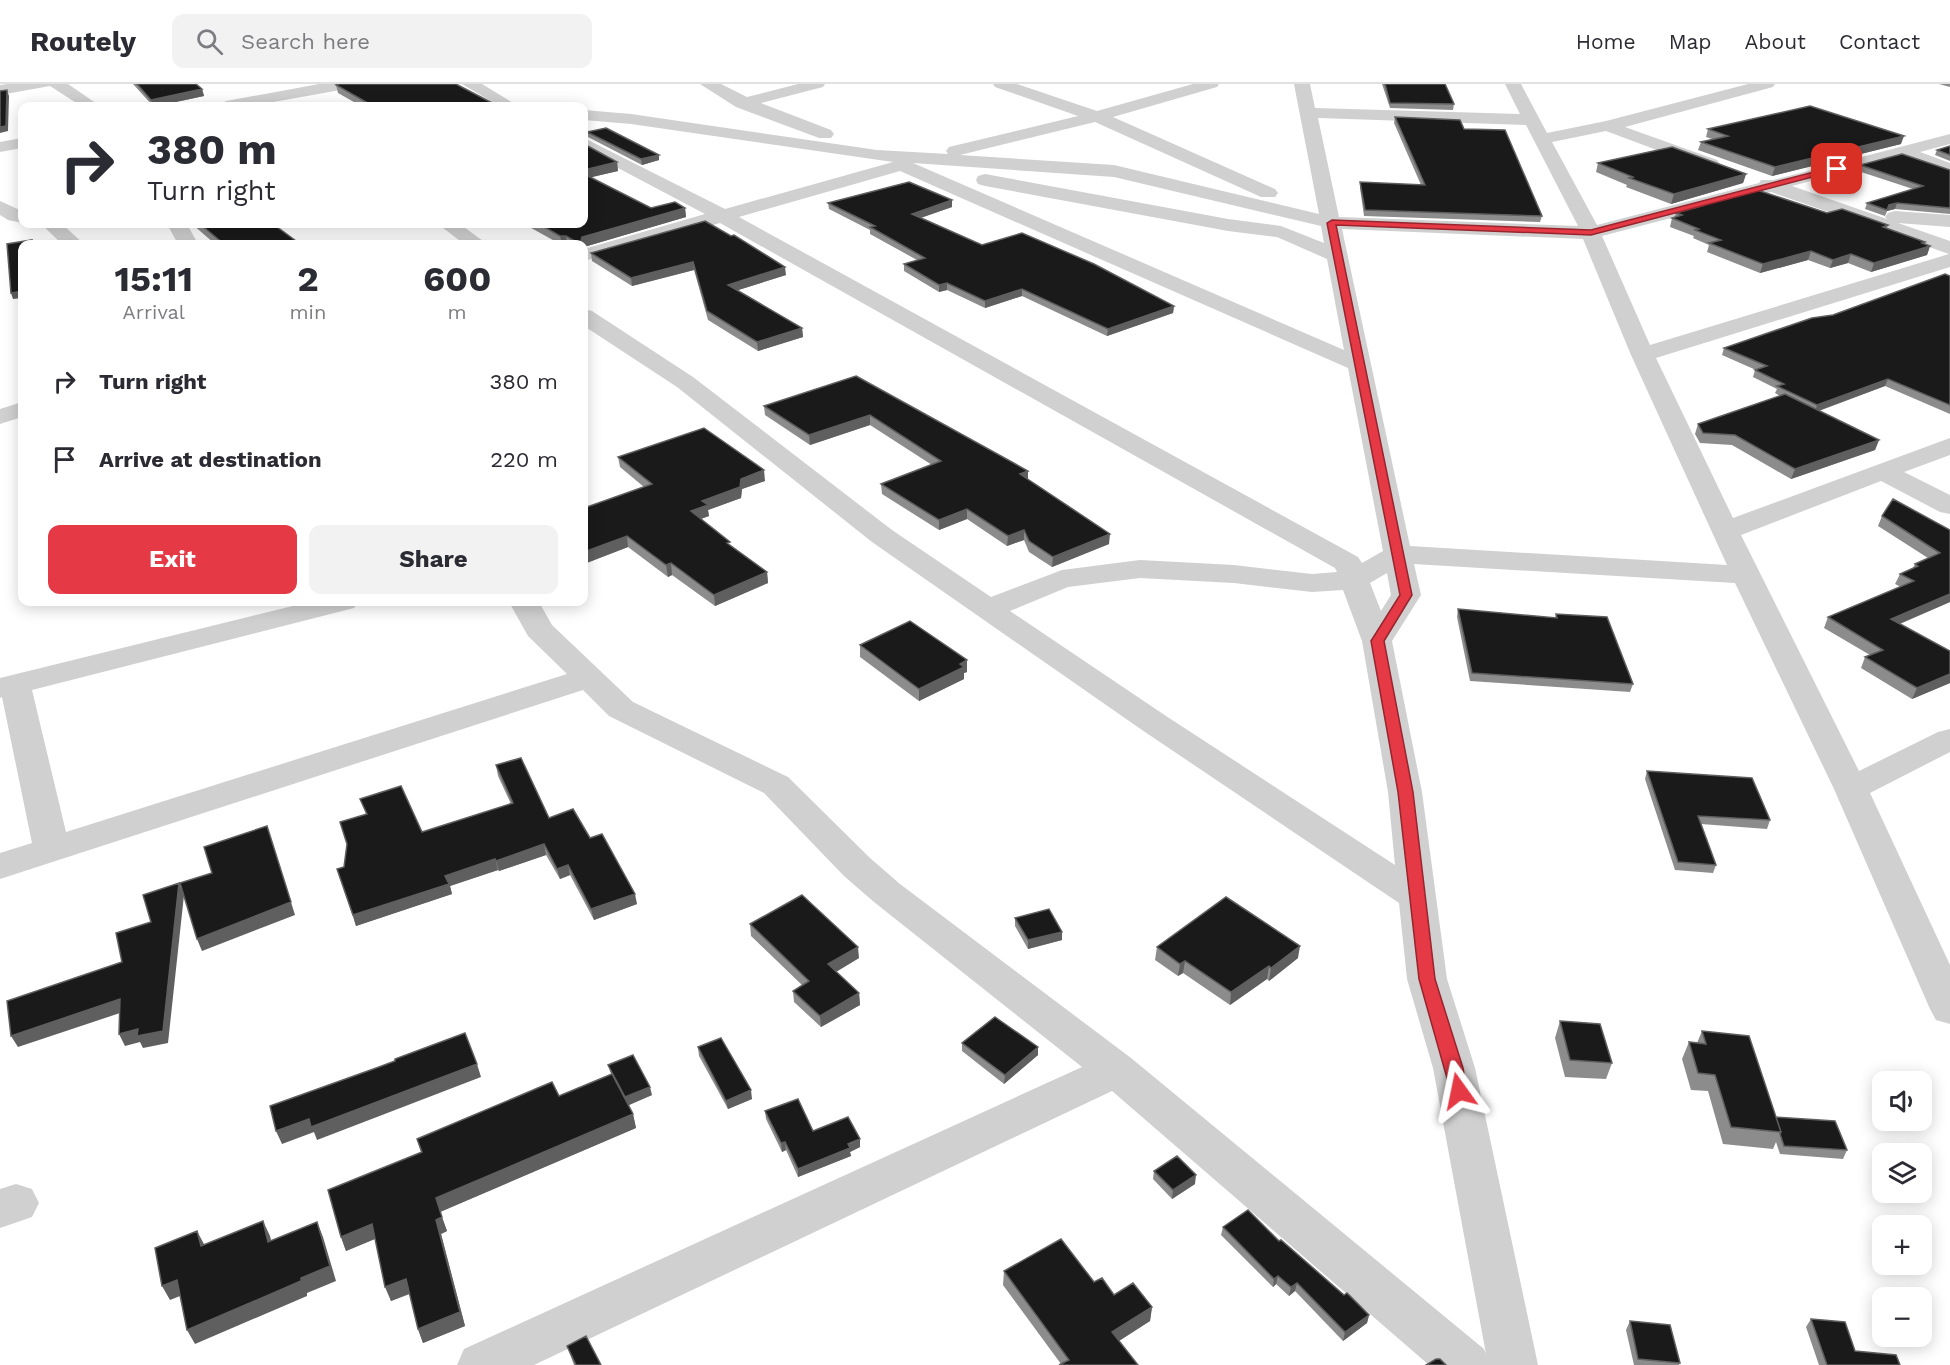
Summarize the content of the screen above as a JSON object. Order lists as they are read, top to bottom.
{
  "page": {
    "header": "Routely",
    "search": "Search here",
    "nav": [
      "Home",
      "Map",
      "About",
      "Contact"
    ],
    "turn": ["380 m", "Turn right"],
    "eta": [
      "15:11",
      "Arrival",
      "2",
      "min",
      "600",
      "m"
    ],
    "list": [
      {
        "name": "Turn right",
        "value": "380 m"
      },
      {
        "name": "Arrive at destination",
        "value": "220 m"
      }
    ],
    "buttons": ["Exit", "Share"],
    "map_buttons": ["+", "−"]
  }
}
